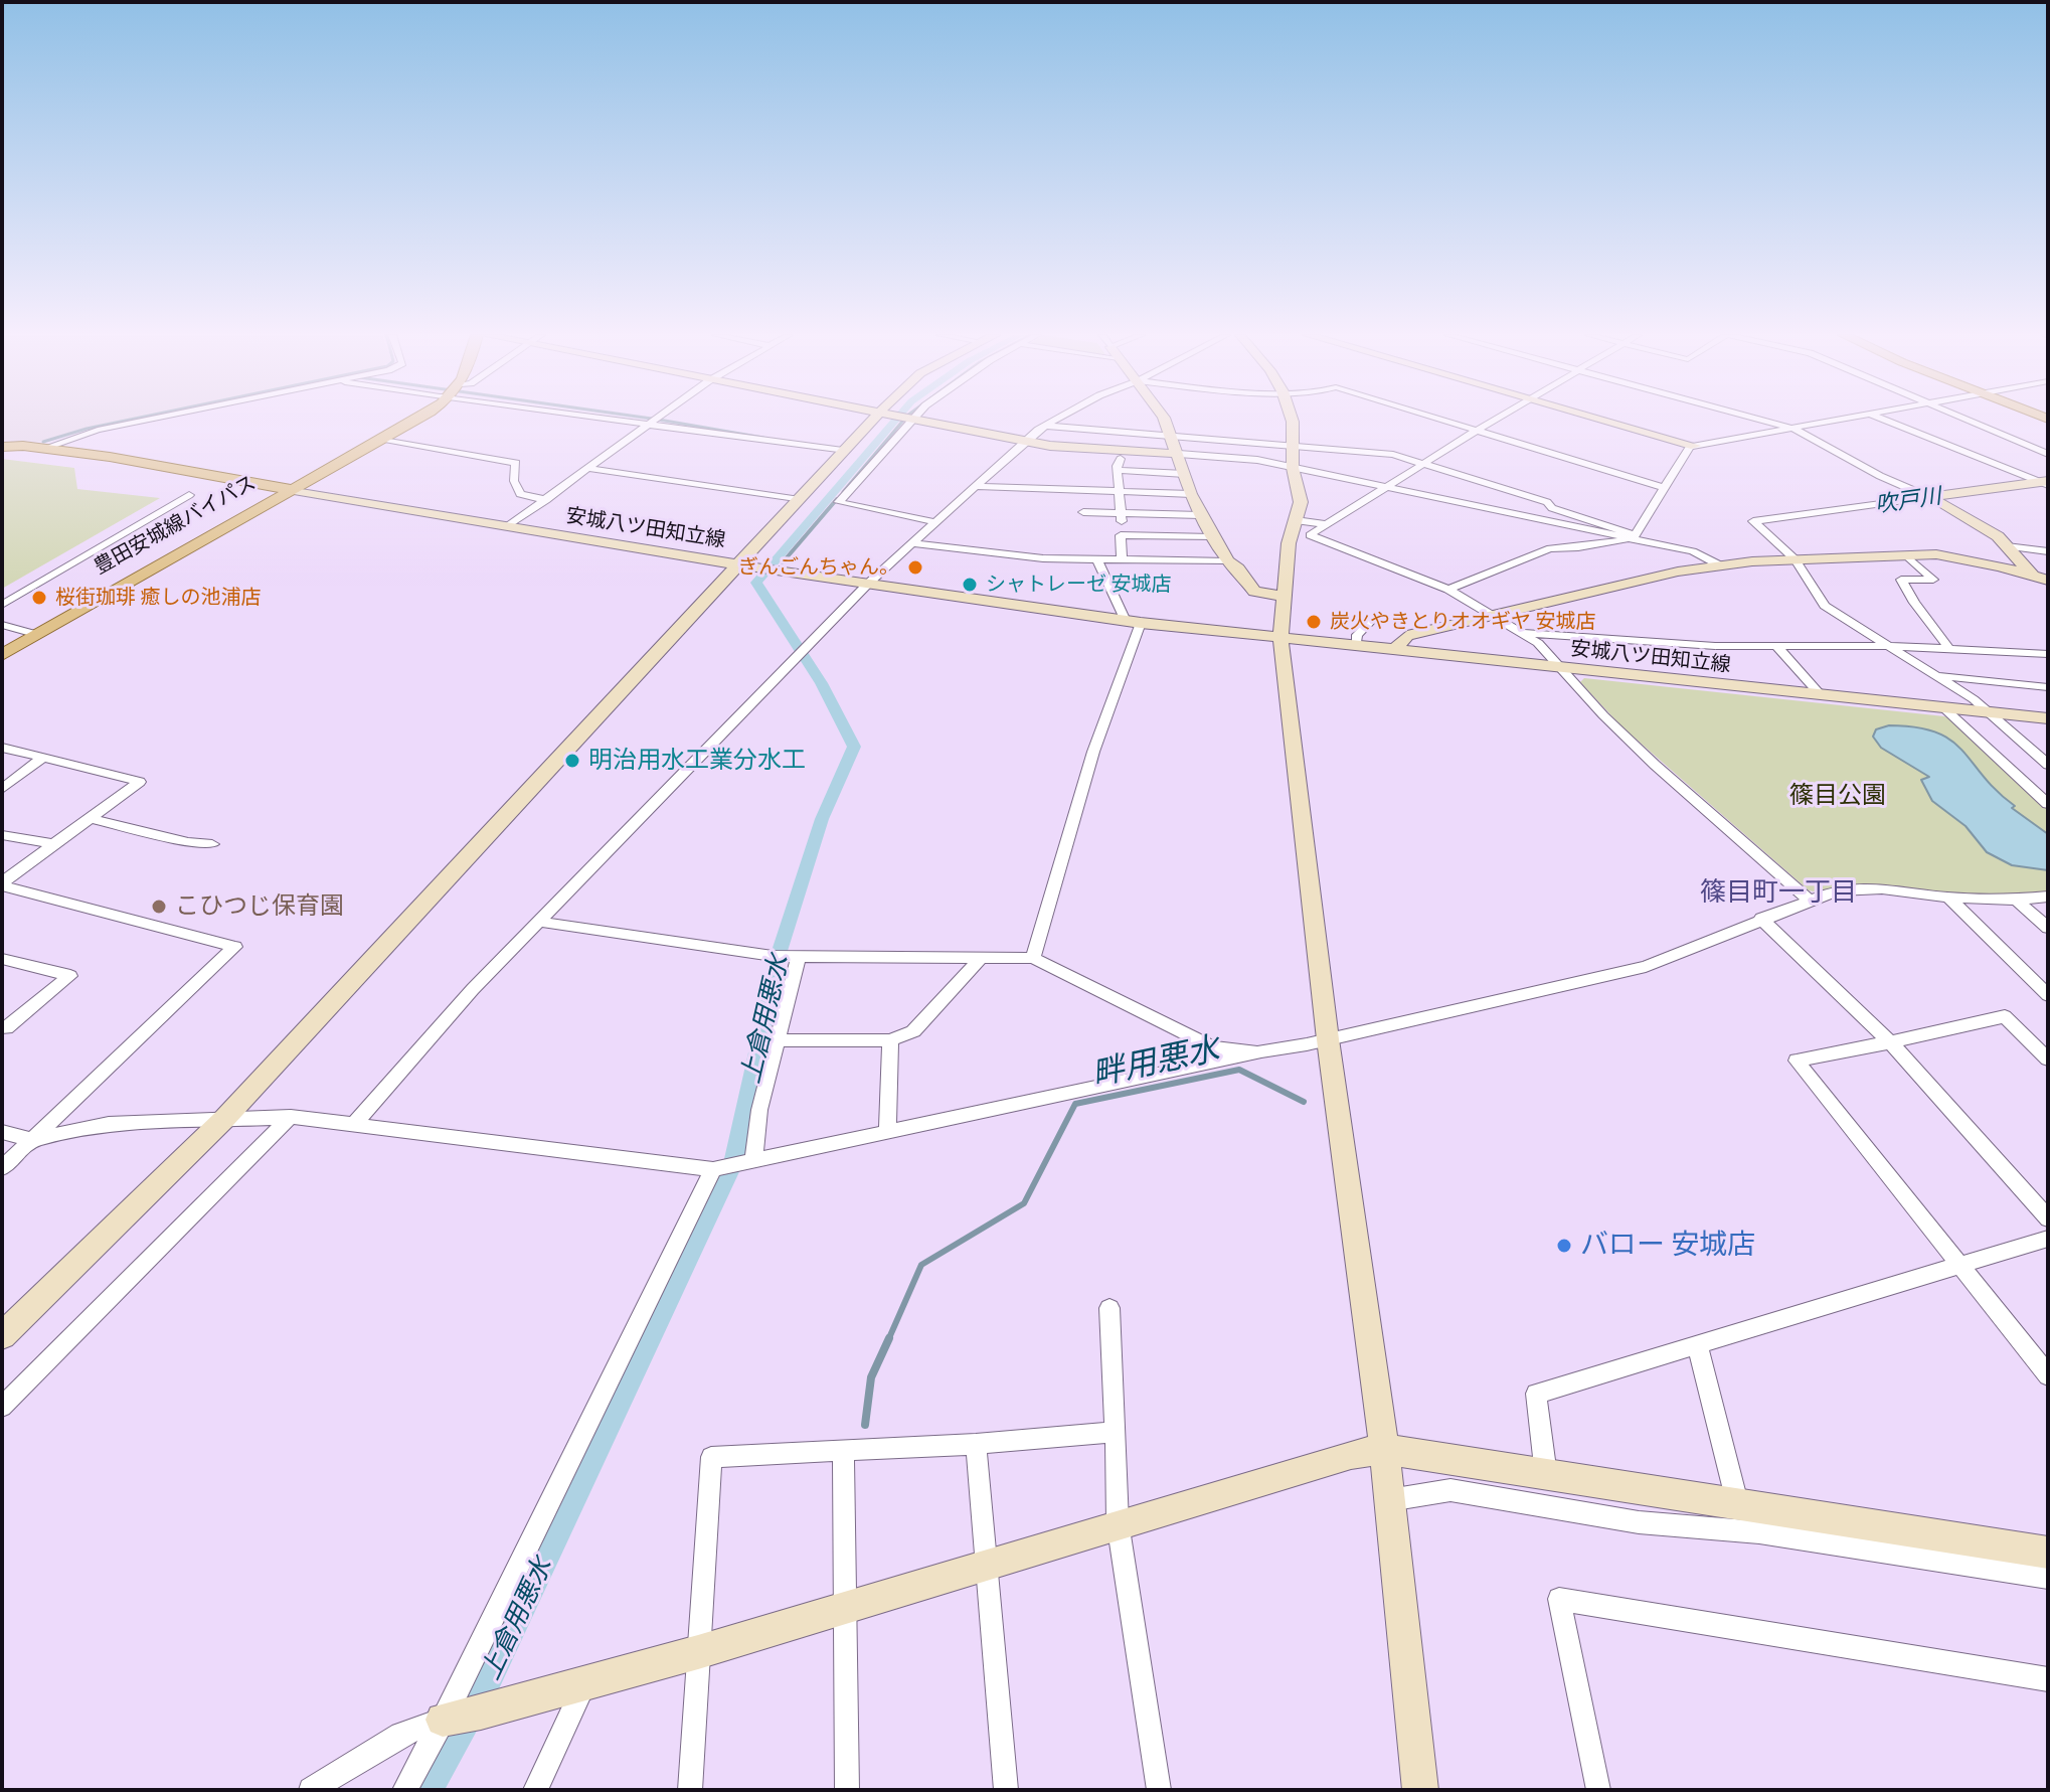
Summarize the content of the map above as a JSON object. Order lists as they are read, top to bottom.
{
  "streets": {
    "main road": ["豊田安城線バイパス"],
    "street": ["安城八ツ田知立線"]
  },
  "crossings": [
    ["豊田安城線バイパス", "安城八ツ田知立線"]
  ],
  "districts": ["篠目町一丁目"],
  "water": ["吹戸川", "上倉用悪水", "畔用悪水"],
  "parks": ["篠目公園"],
  "places": [
    "ぎんごんちゃん。",
    "シャトレーゼ 安城店",
    "桜街珈琲 癒しの池浦店",
    "炭火やきとりオオギヤ 安城店",
    "明治用水工業分水工",
    "こひつじ保育園",
    "バロー 安城店"
  ]
}
